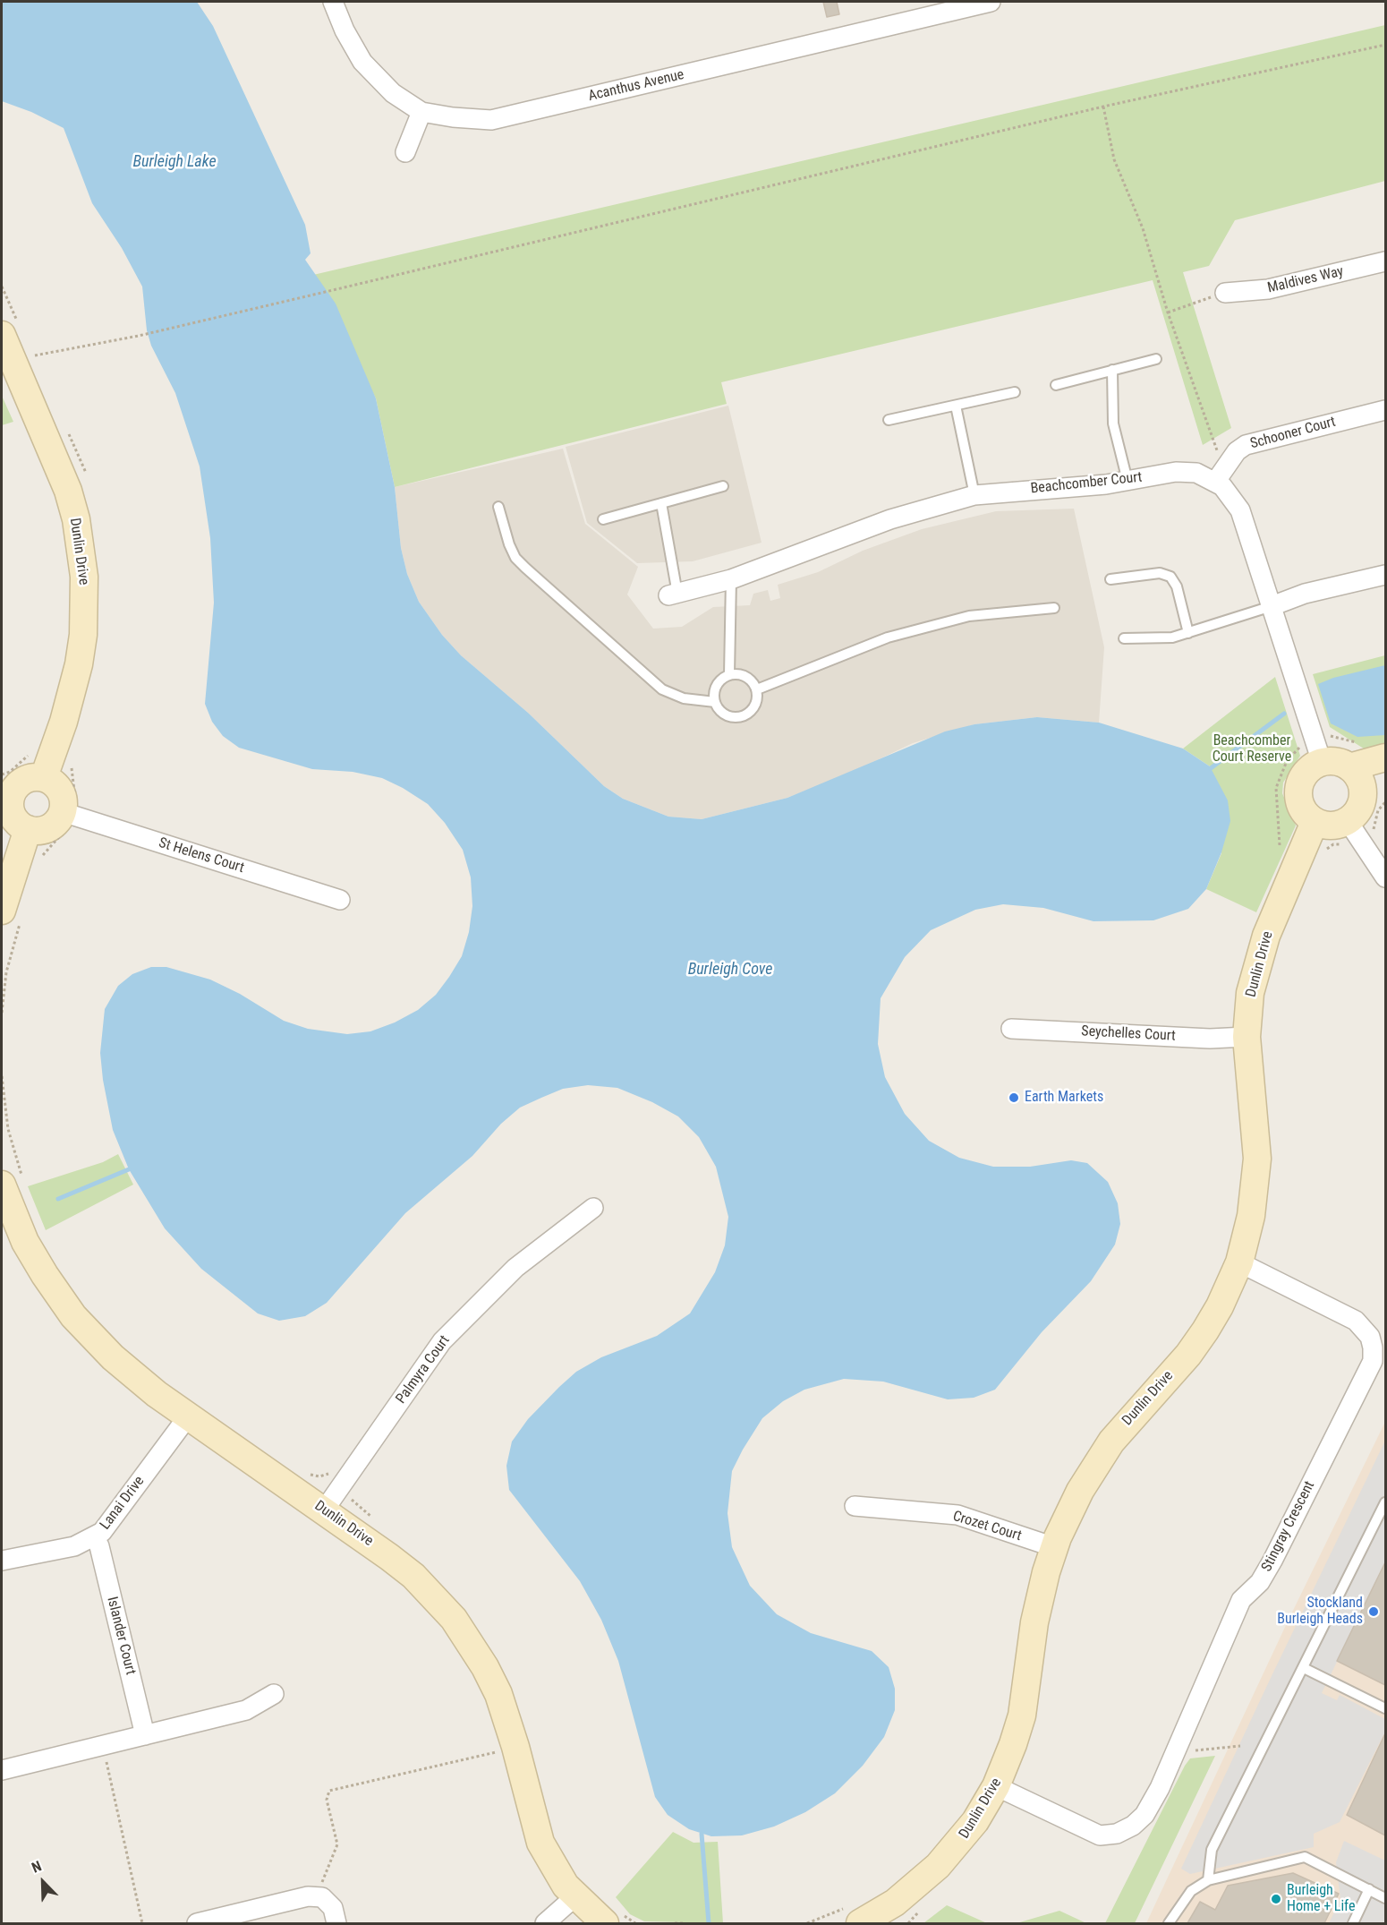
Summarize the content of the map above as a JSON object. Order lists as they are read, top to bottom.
{
  "streets": {
    "street": [
      "Acanthus Avenue",
      "Maldives Way",
      "Schooner Court",
      "Beachcomber Court",
      "Dunlin Drive",
      "St Helens Court",
      "Seychelles Court",
      "Palmyra Court",
      "Lanai Drive",
      "Crozet Court",
      "Stingray Crescent",
      "Islander Court"
    ]
  },
  "crossings": [
    ["Schooner Court", "Beachcomber Court"],
    ["Dunlin Drive", "St Helens Court"],
    ["Dunlin Drive", "Seychelles Court"],
    ["Dunlin Drive", "Palmyra Court"],
    ["Dunlin Drive", "Lanai Drive"],
    ["Dunlin Drive", "Crozet Court"],
    ["Dunlin Drive", "Stingray Crescent"],
    ["Lanai Drive", "Islander Court"]
  ],
  "water": ["Burleigh Lake", "Burleigh Cove"],
  "parks": ["Beachcomber Court Reserve"],
  "places": ["Earth Markets", "Stockland Burleigh Heads", "Burleigh Home + Life"],
  "north": "top left"
}
